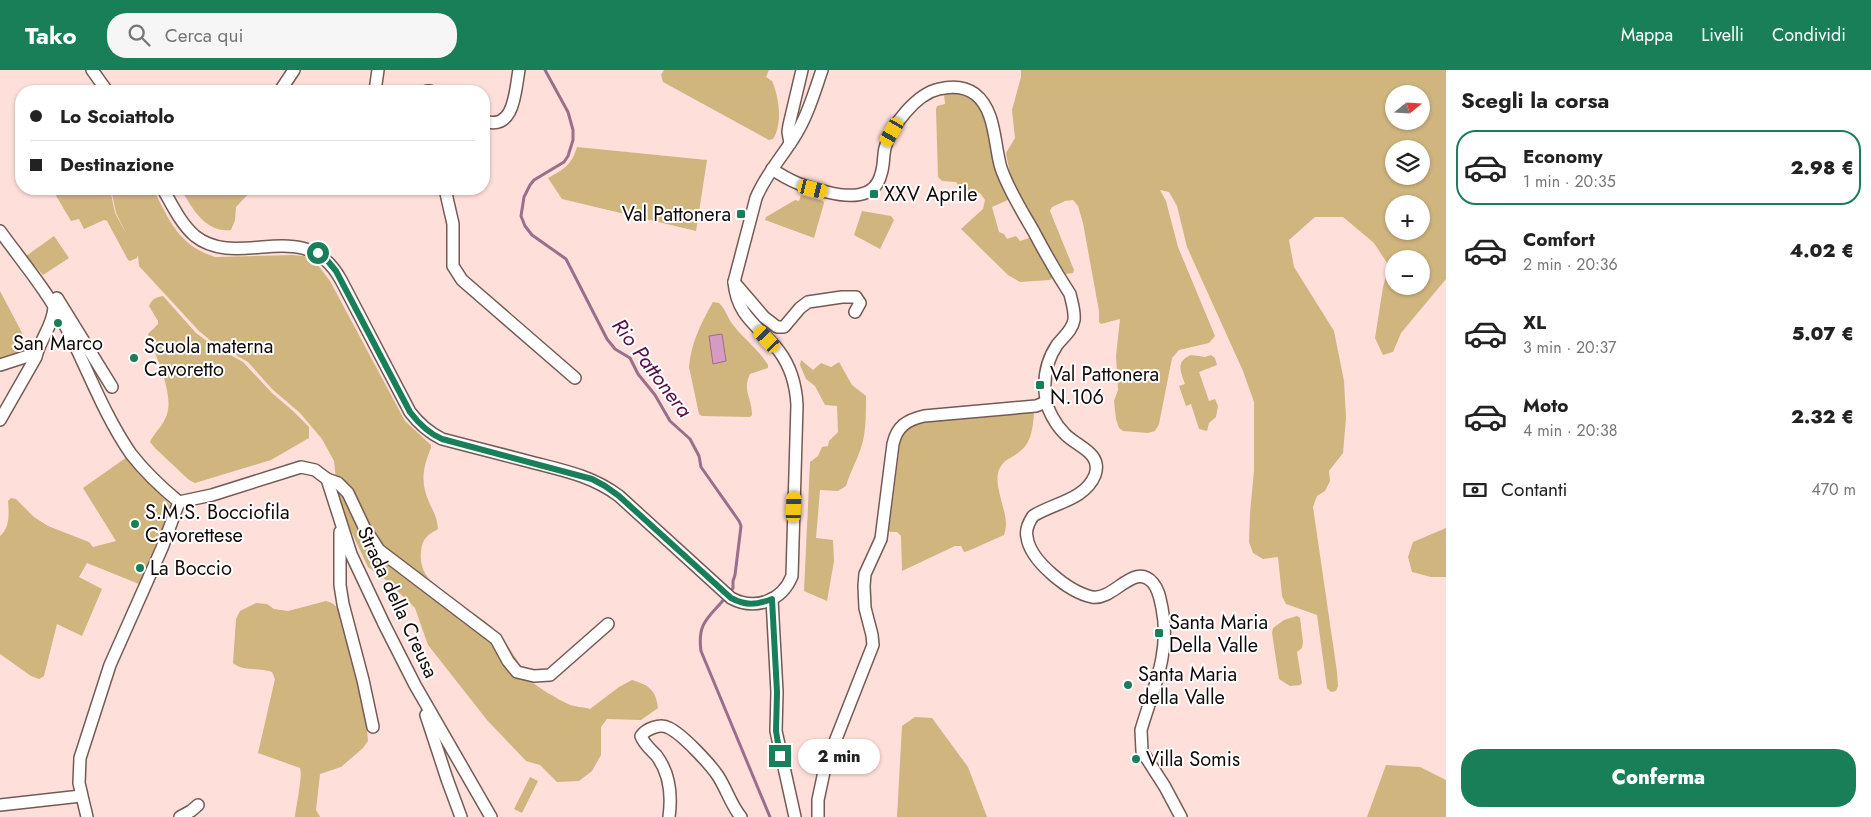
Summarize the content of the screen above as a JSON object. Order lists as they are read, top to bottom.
{
  "streets": {
    "street": ["Strada della Creusa"]
  },
  "water": ["Rio Pattonera"],
  "places": {
    "transit": [
      "XXV Aprile",
      "Val Pattonera",
      "Val Pattonera N.106",
      "Santa Maria Della Valle"
    ],
    "other": [
      "San Marco",
      "Scuola materna Cavoretto",
      "S.M.S. Bocciofila Cavorettese",
      "La Boccio",
      "Santa Maria della Valle",
      "Villa Somis"
    ]
  },
  "north": "right",
  "page": {
    "header": "Tako",
    "search": "Cerca qui",
    "nav": ["Mappa", "Livelli", "Condividi"],
    "heading": "Scegli la corsa",
    "map_buttons": ["+", "−"],
    "banner": ["Lo Scoiattolo", "Destinazione"],
    "list": [
      {
        "name": "Economy",
        "note": "1 min · 20:35",
        "value": "2.98 €"
      },
      {
        "name": "Comfort",
        "note": "2 min · 20:36",
        "value": "4.02 €"
      },
      {
        "name": "XL",
        "note": "3 min · 20:37",
        "value": "5.07 €"
      },
      {
        "name": "Moto",
        "note": "4 min · 20:38",
        "value": "2.32 €"
      }
    ],
    "pay": ["Contanti", "470 m"],
    "bubble": "2 min",
    "buttons": "Conferma"
  }
}
